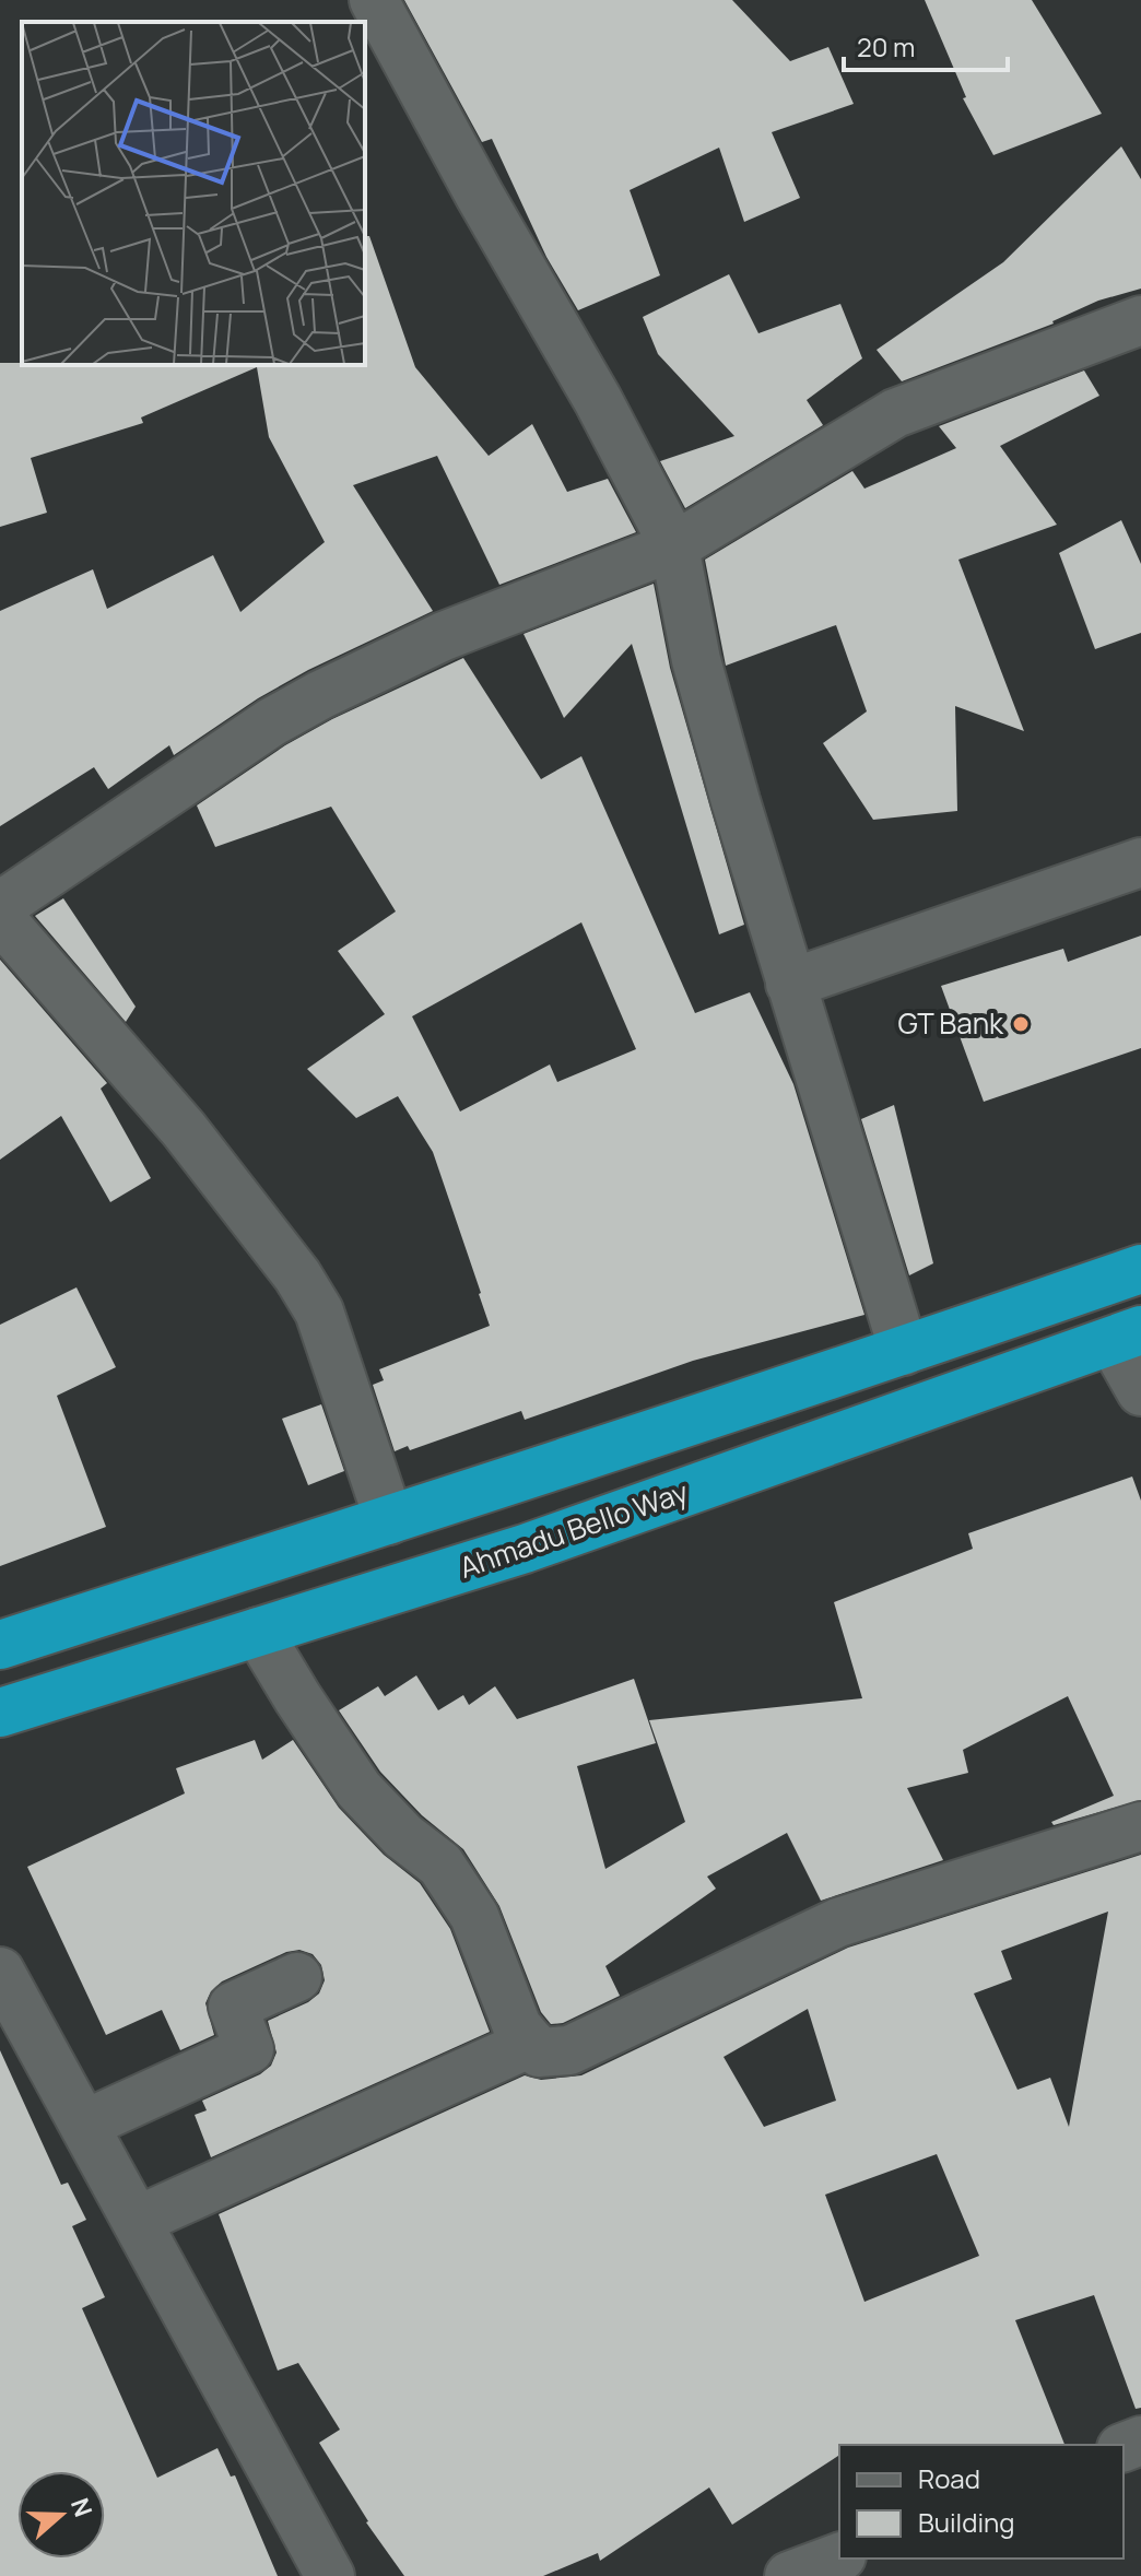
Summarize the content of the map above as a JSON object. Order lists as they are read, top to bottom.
{
  "streets": {
    "highway": ["Ahmadu Bello Way"]
  },
  "places": ["GT Bank"],
  "legend": ["Road", "Building"],
  "scale_bar": "20 m",
  "north": "right"
}
